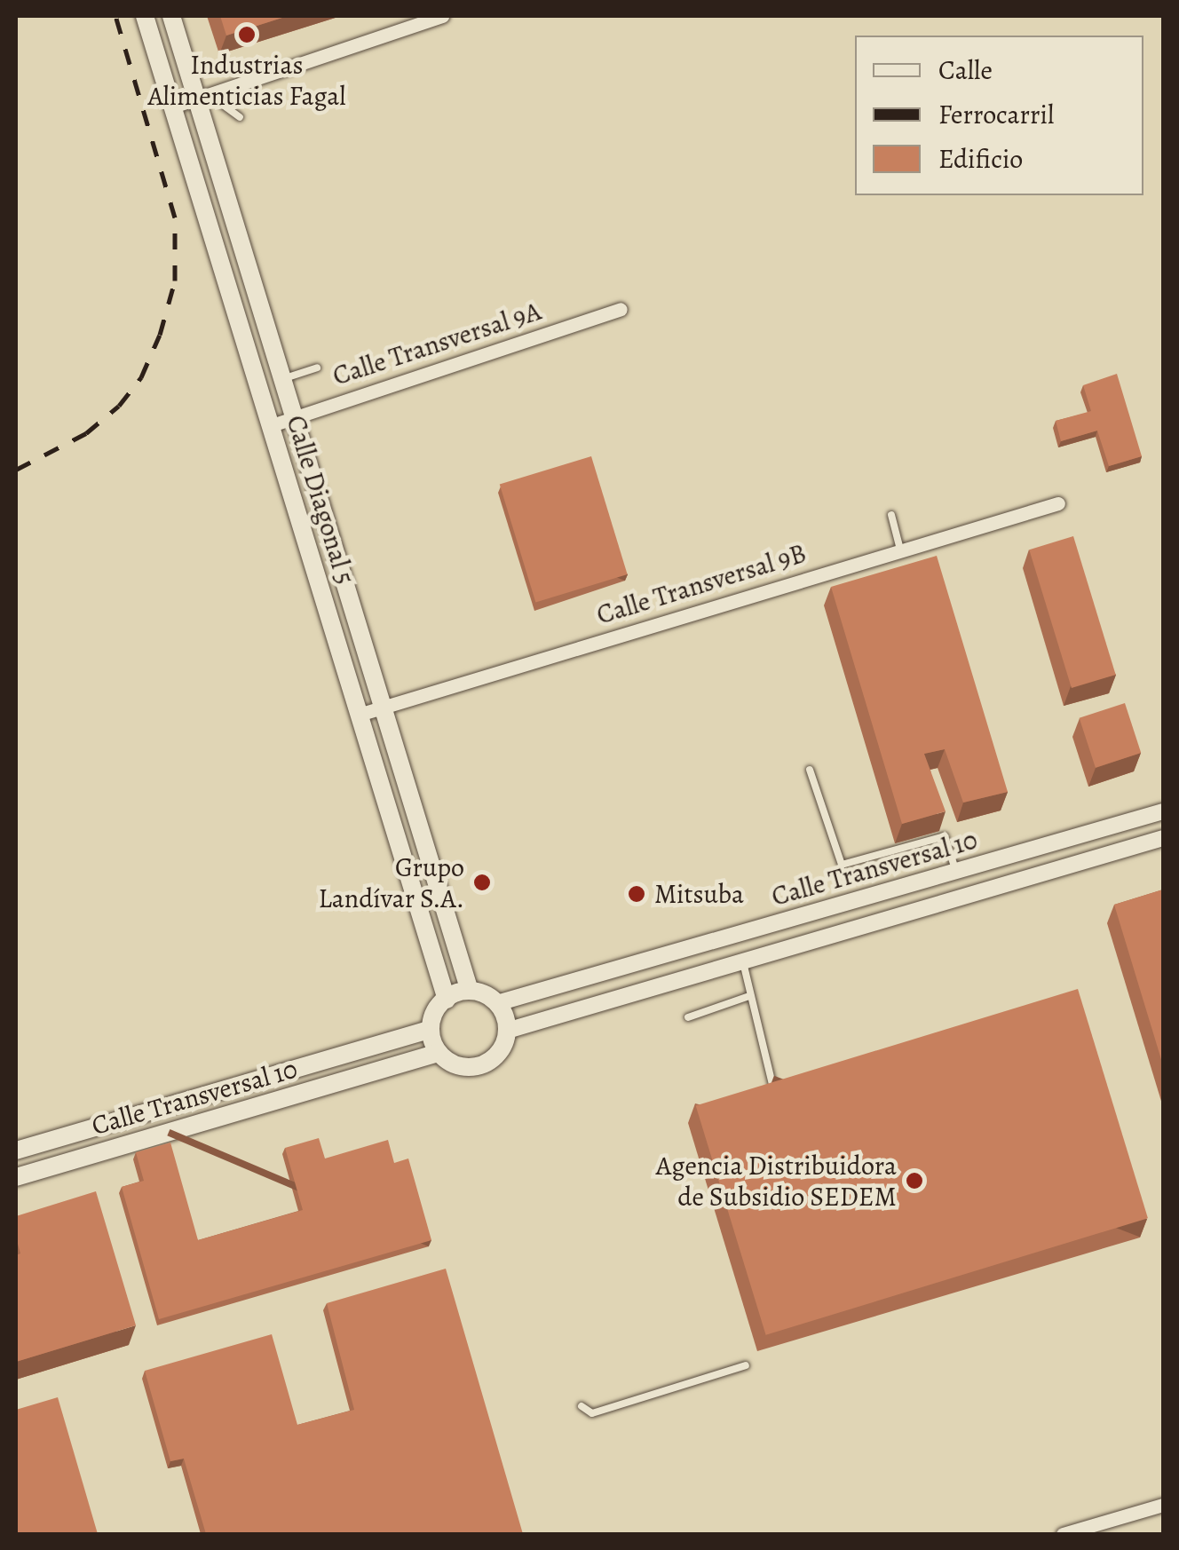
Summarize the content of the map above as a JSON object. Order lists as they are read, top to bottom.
{
  "streets": {
    "main road": ["Calle Diagonal 5", "Calle Transversal 10"],
    "street": ["Calle Transversal 9A", "Calle Transversal 9B"]
  },
  "crossings": [
    ["Calle Transversal 9A", "Calle Diagonal 5"],
    ["Calle Diagonal 5", "Calle Transversal 9B"],
    ["Calle Diagonal 5", "Calle Transversal 10"]
  ],
  "places": [
    "Industrias Alimenticias Fagal",
    "Grupo Landívar S.A.",
    "Mitsuba",
    "Agencia Distribuidora de Subsidio SEDEM"
  ],
  "legend": ["Calle", "Ferrocarril", "Edificio"]
}
